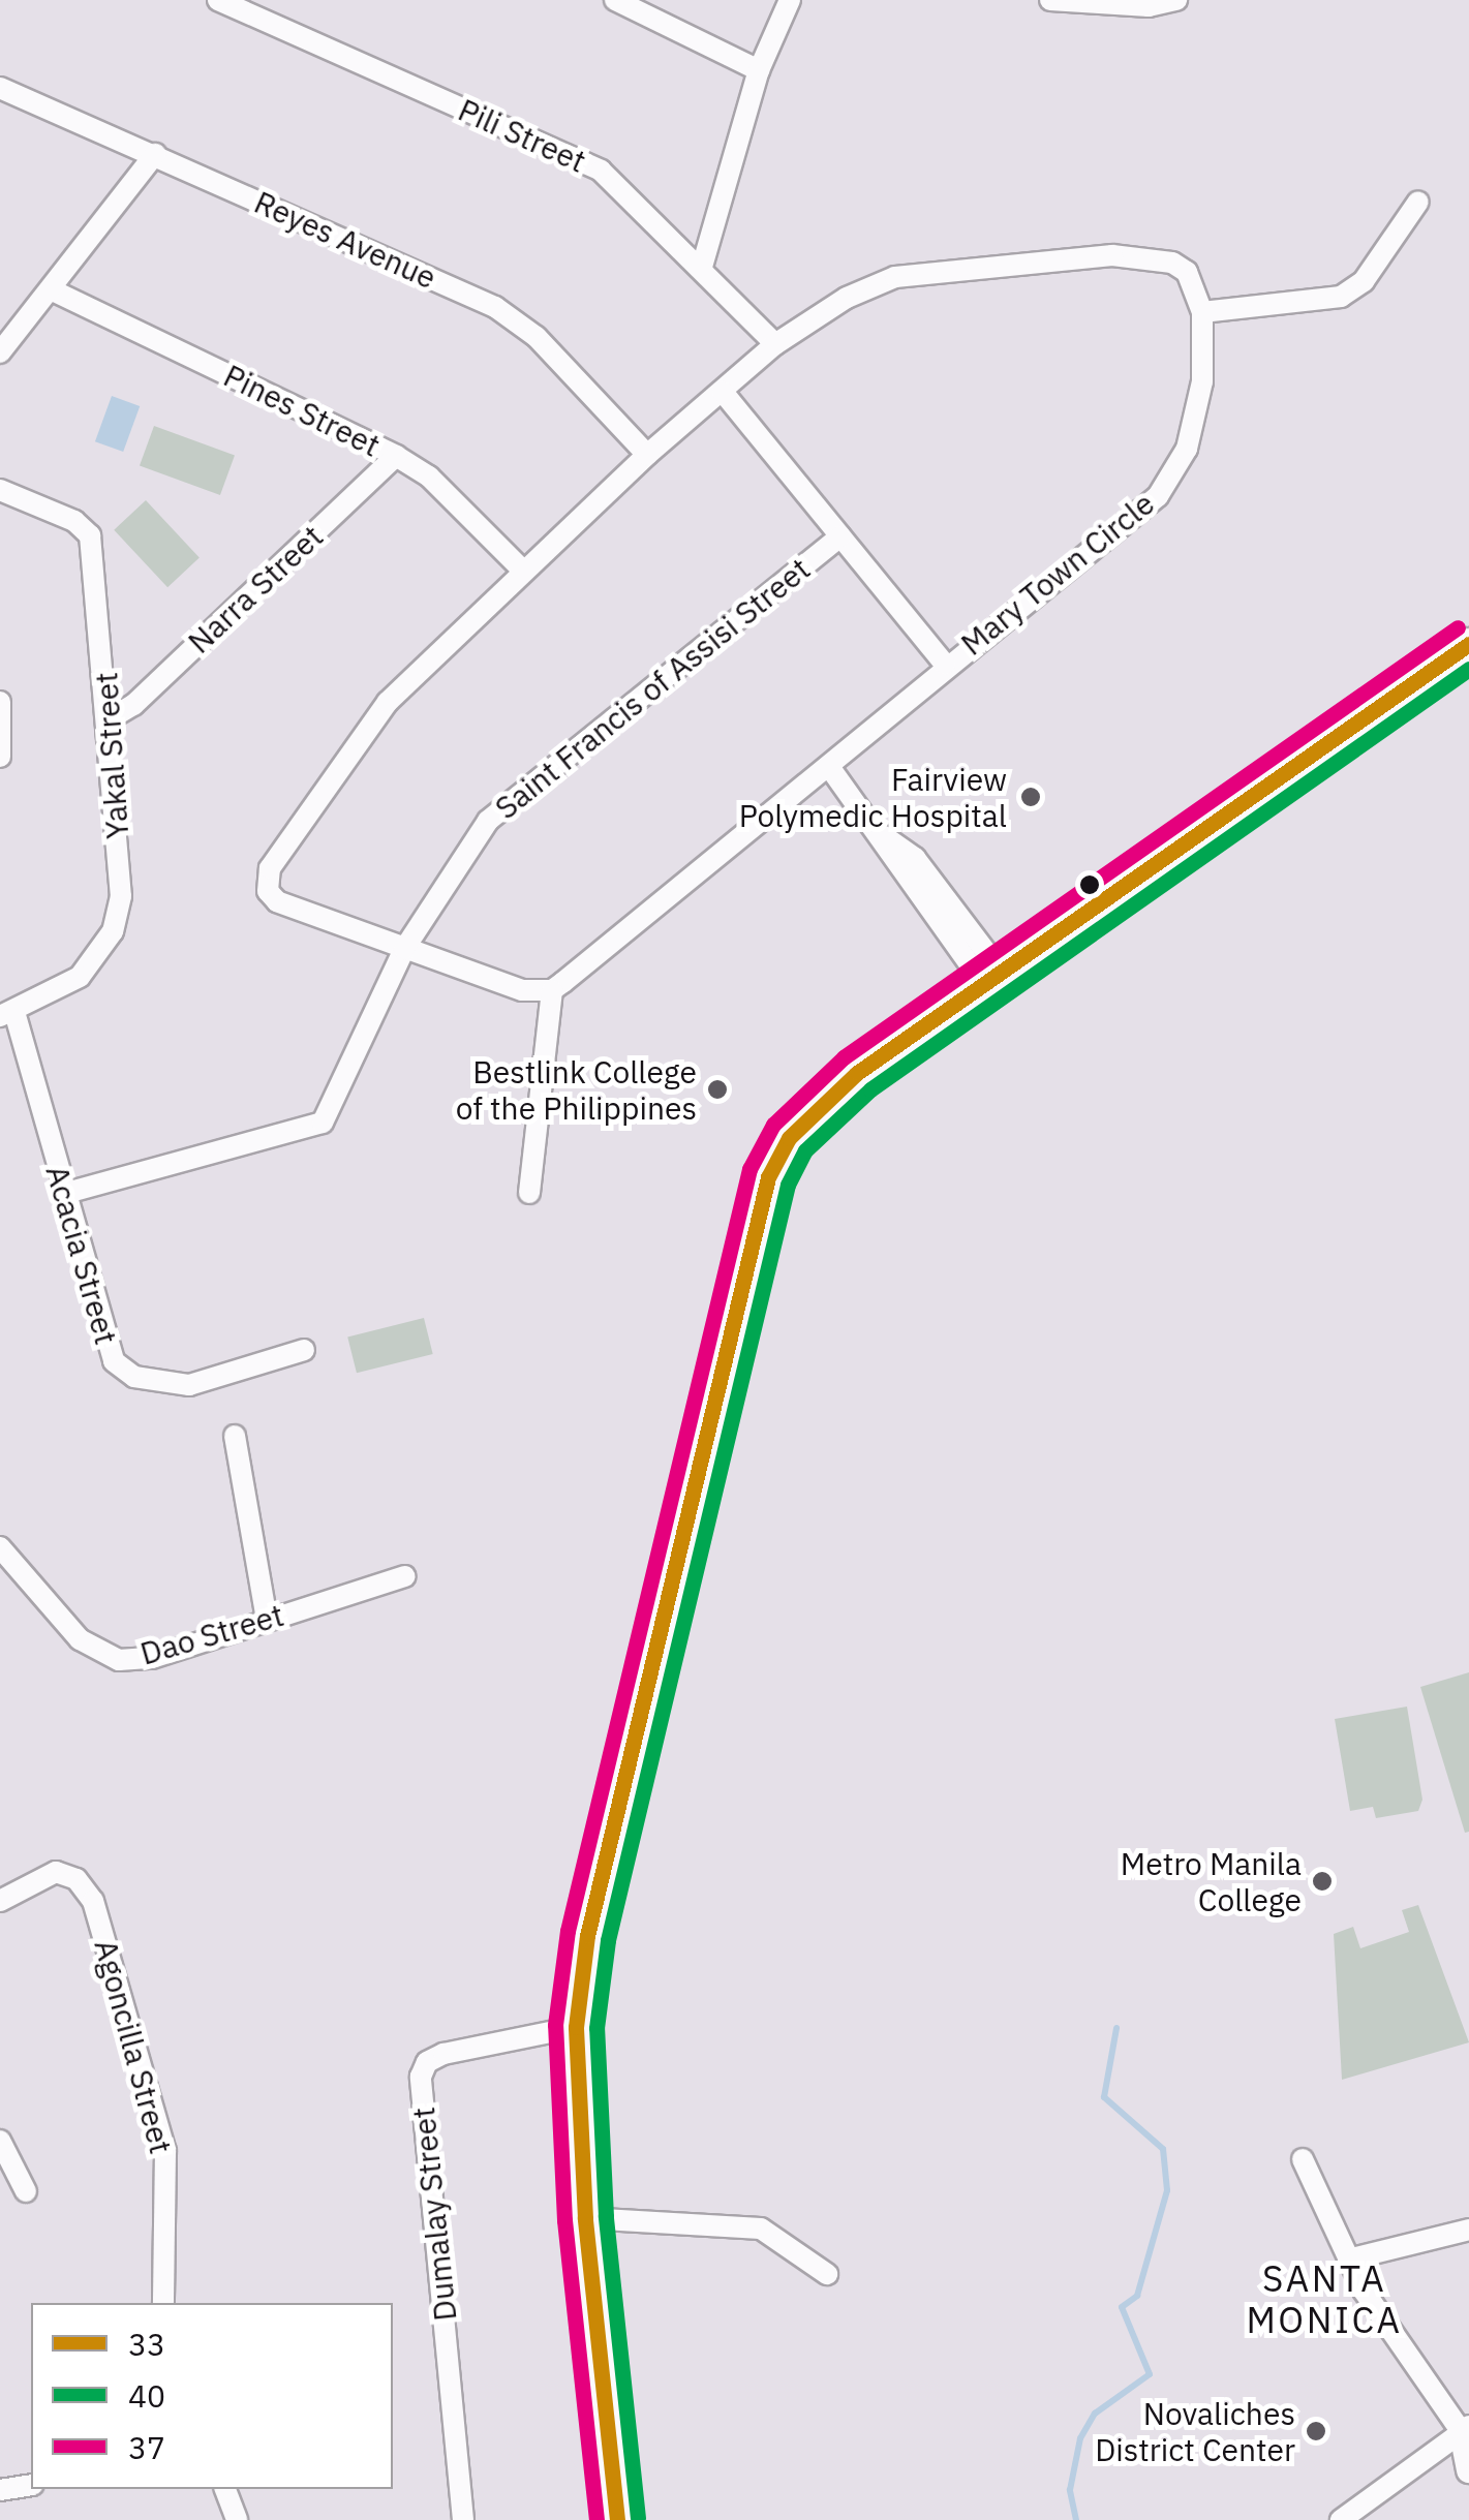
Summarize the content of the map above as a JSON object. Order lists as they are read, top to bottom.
{
  "streets": {
    "street": [
      "Pili Street",
      "Reyes Avenue",
      "Pines Street",
      "Mary Town Circle",
      "Narra Street",
      "Saint Francis of Assisi Street",
      "Yakal Street",
      "Acacia Street",
      "Dao Street",
      "Agoncilla Street",
      "Dumalay Street"
    ]
  },
  "crossings": [
    ["Pili Street", "Mary Town Circle"],
    ["Reyes Avenue", "Mary Town Circle"],
    ["Pines Street", "Mary Town Circle"],
    ["Pines Street", "Narra Street"],
    ["Mary Town Circle", "Saint Francis of Assisi Street"],
    ["Narra Street", "Yakal Street"],
    ["Saint Francis of Assisi Street", "Acacia Street"],
    ["Yakal Street", "Acacia Street"]
  ],
  "districts": ["SANTA MONICA"],
  "places": [
    "Fairview Polymedic Hospital",
    "Bestlink College of the Philippines",
    "Metro Manila College",
    "Novaliches District Center"
  ],
  "lines": ["transit line 37", "transit line 33", "transit line 40"],
  "legend": ["33", "40", "37"]
}
